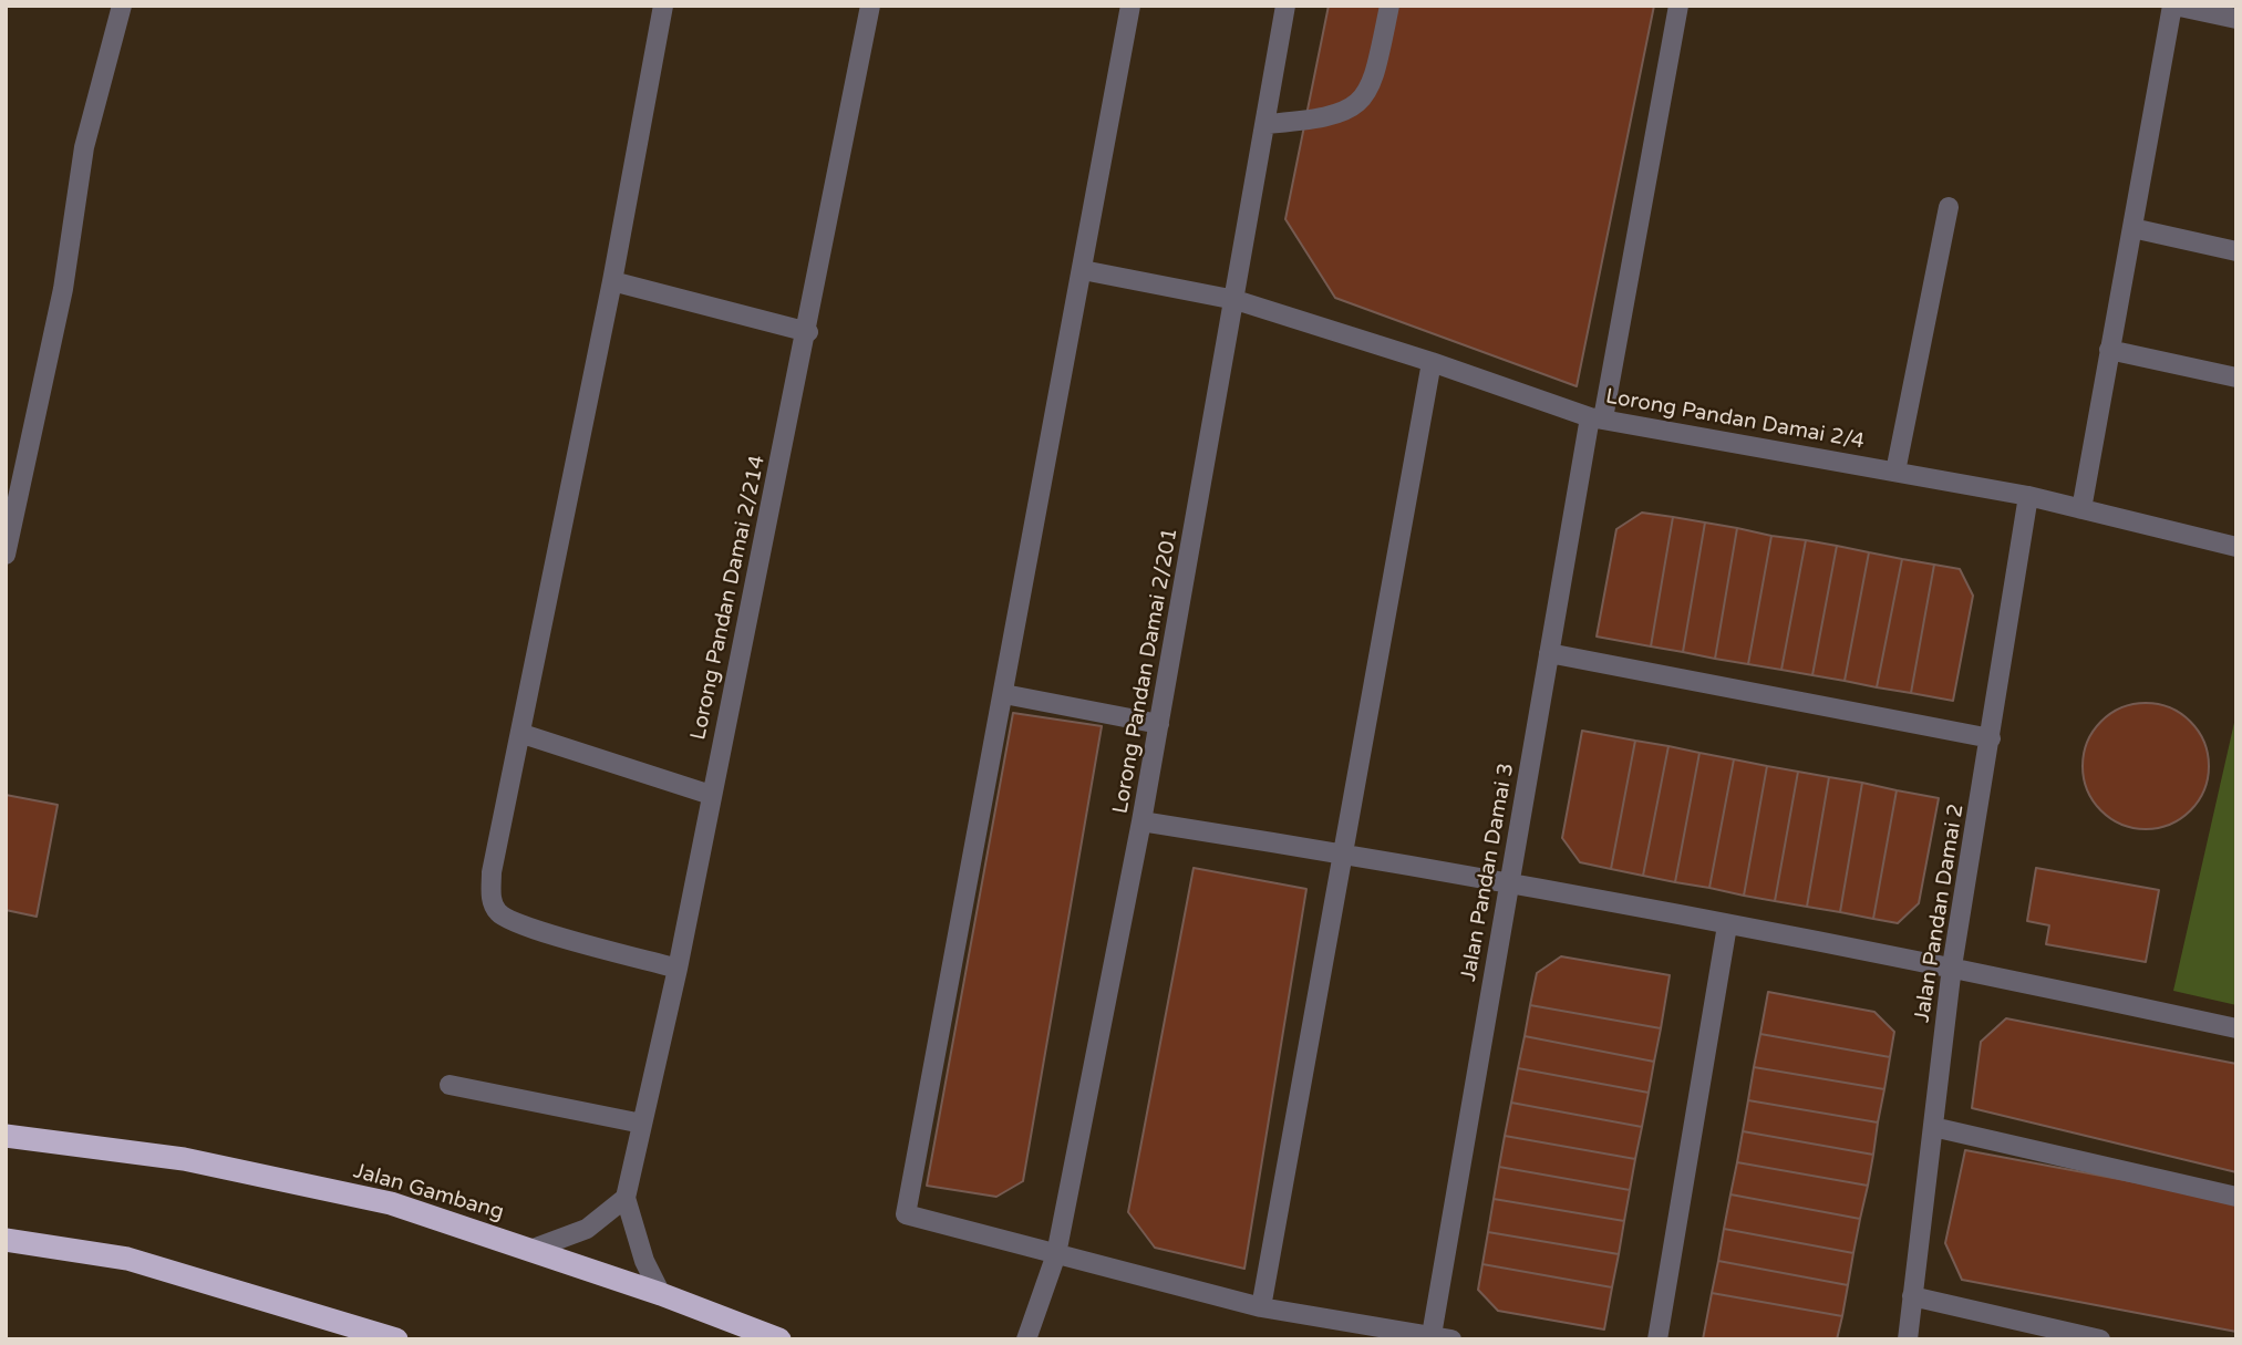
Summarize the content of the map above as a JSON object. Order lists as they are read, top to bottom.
{
  "streets": {
    "highway": ["Jalan Gambang"],
    "street": [
      "Lorong Pandan Damai 2/4",
      "Lorong Pandan Damai 2/214",
      "Lorong Pandan Damai 2/201",
      "Jalan Pandan Damai 3",
      "Jalan Pandan Damai 2"
    ]
  },
  "crossings": [
    ["Lorong Pandan Damai 2/4", "Lorong Pandan Damai 2/201"],
    ["Lorong Pandan Damai 2/4", "Jalan Pandan Damai 3"],
    ["Lorong Pandan Damai 2/4", "Jalan Pandan Damai 2"],
    ["Lorong Pandan Damai 2/214", "Jalan Gambang"]
  ]
}
